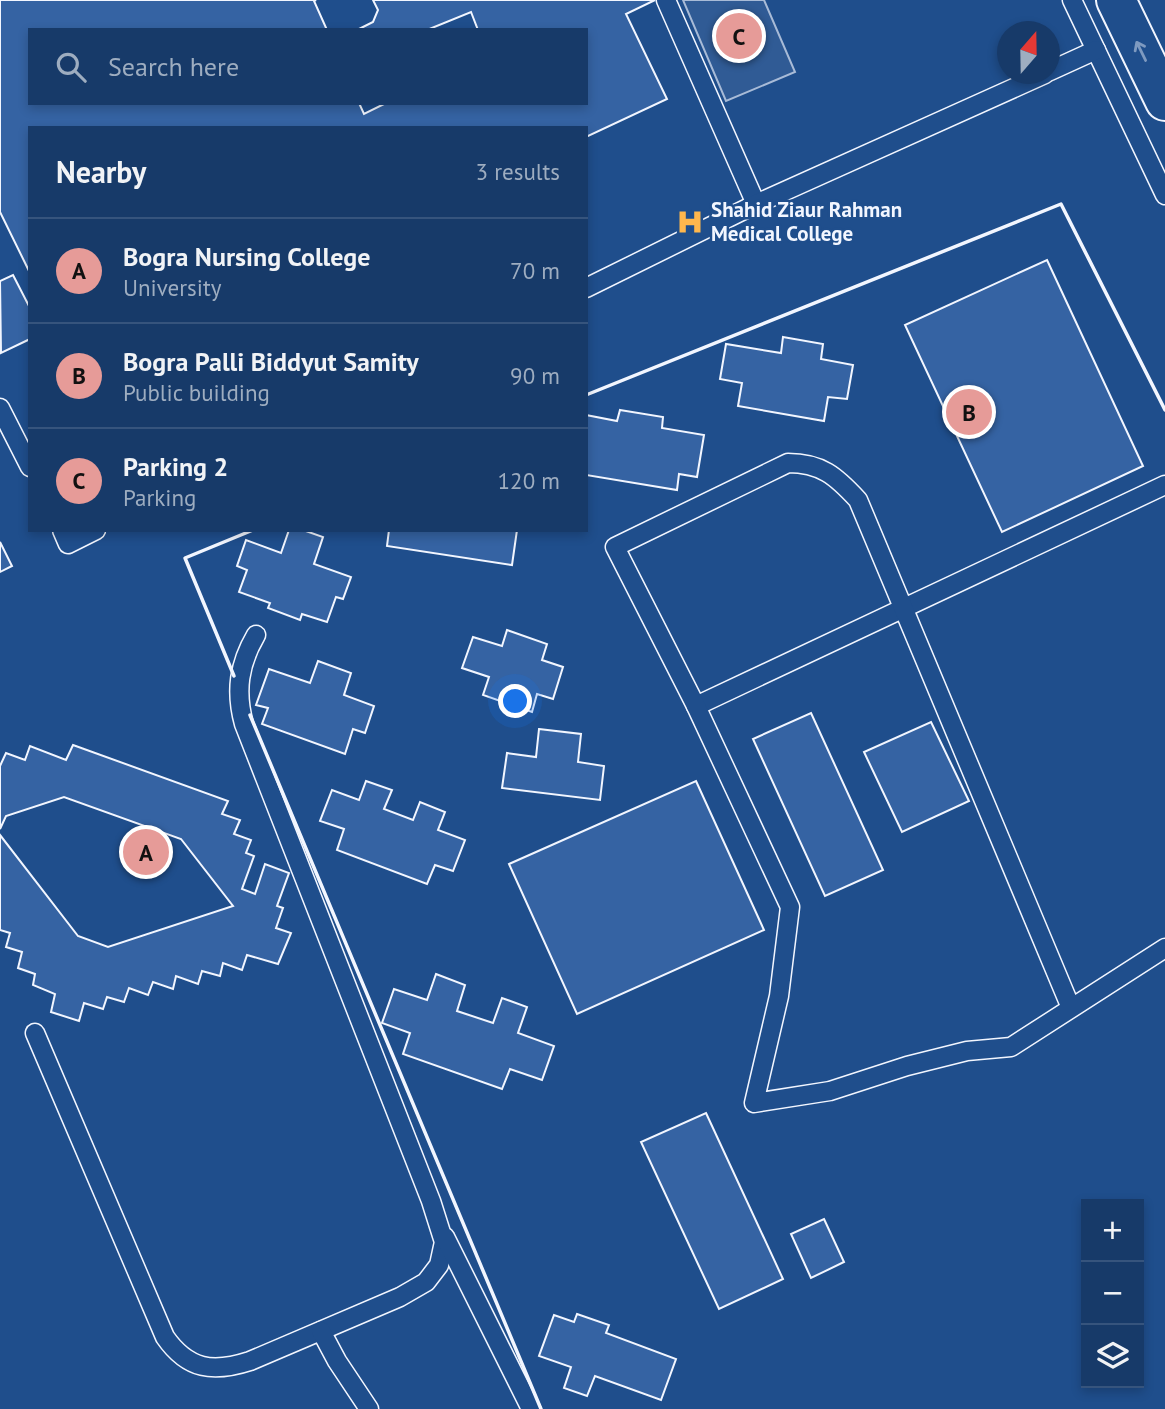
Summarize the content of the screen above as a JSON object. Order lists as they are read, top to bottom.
{
  "places": {
    "hospital": ["Shahid Ziaur Rahman Medical College"]
  },
  "north": "top",
  "page": {
    "pins": ["C", "B", "A"],
    "search": "Search here",
    "heading": ["Nearby", "3 results"],
    "list": [
      {
        "mark": "A",
        "name": "Bogra Nursing College",
        "note": "University",
        "value": "70 m"
      },
      {
        "mark": "B",
        "name": "Bogra Palli Biddyut Samity",
        "note": "Public building",
        "value": "90 m"
      },
      {
        "mark": "C",
        "name": "Parking 2",
        "note": "Parking",
        "value": "120 m"
      }
    ],
    "map_buttons": ["+", "−"]
  }
}
